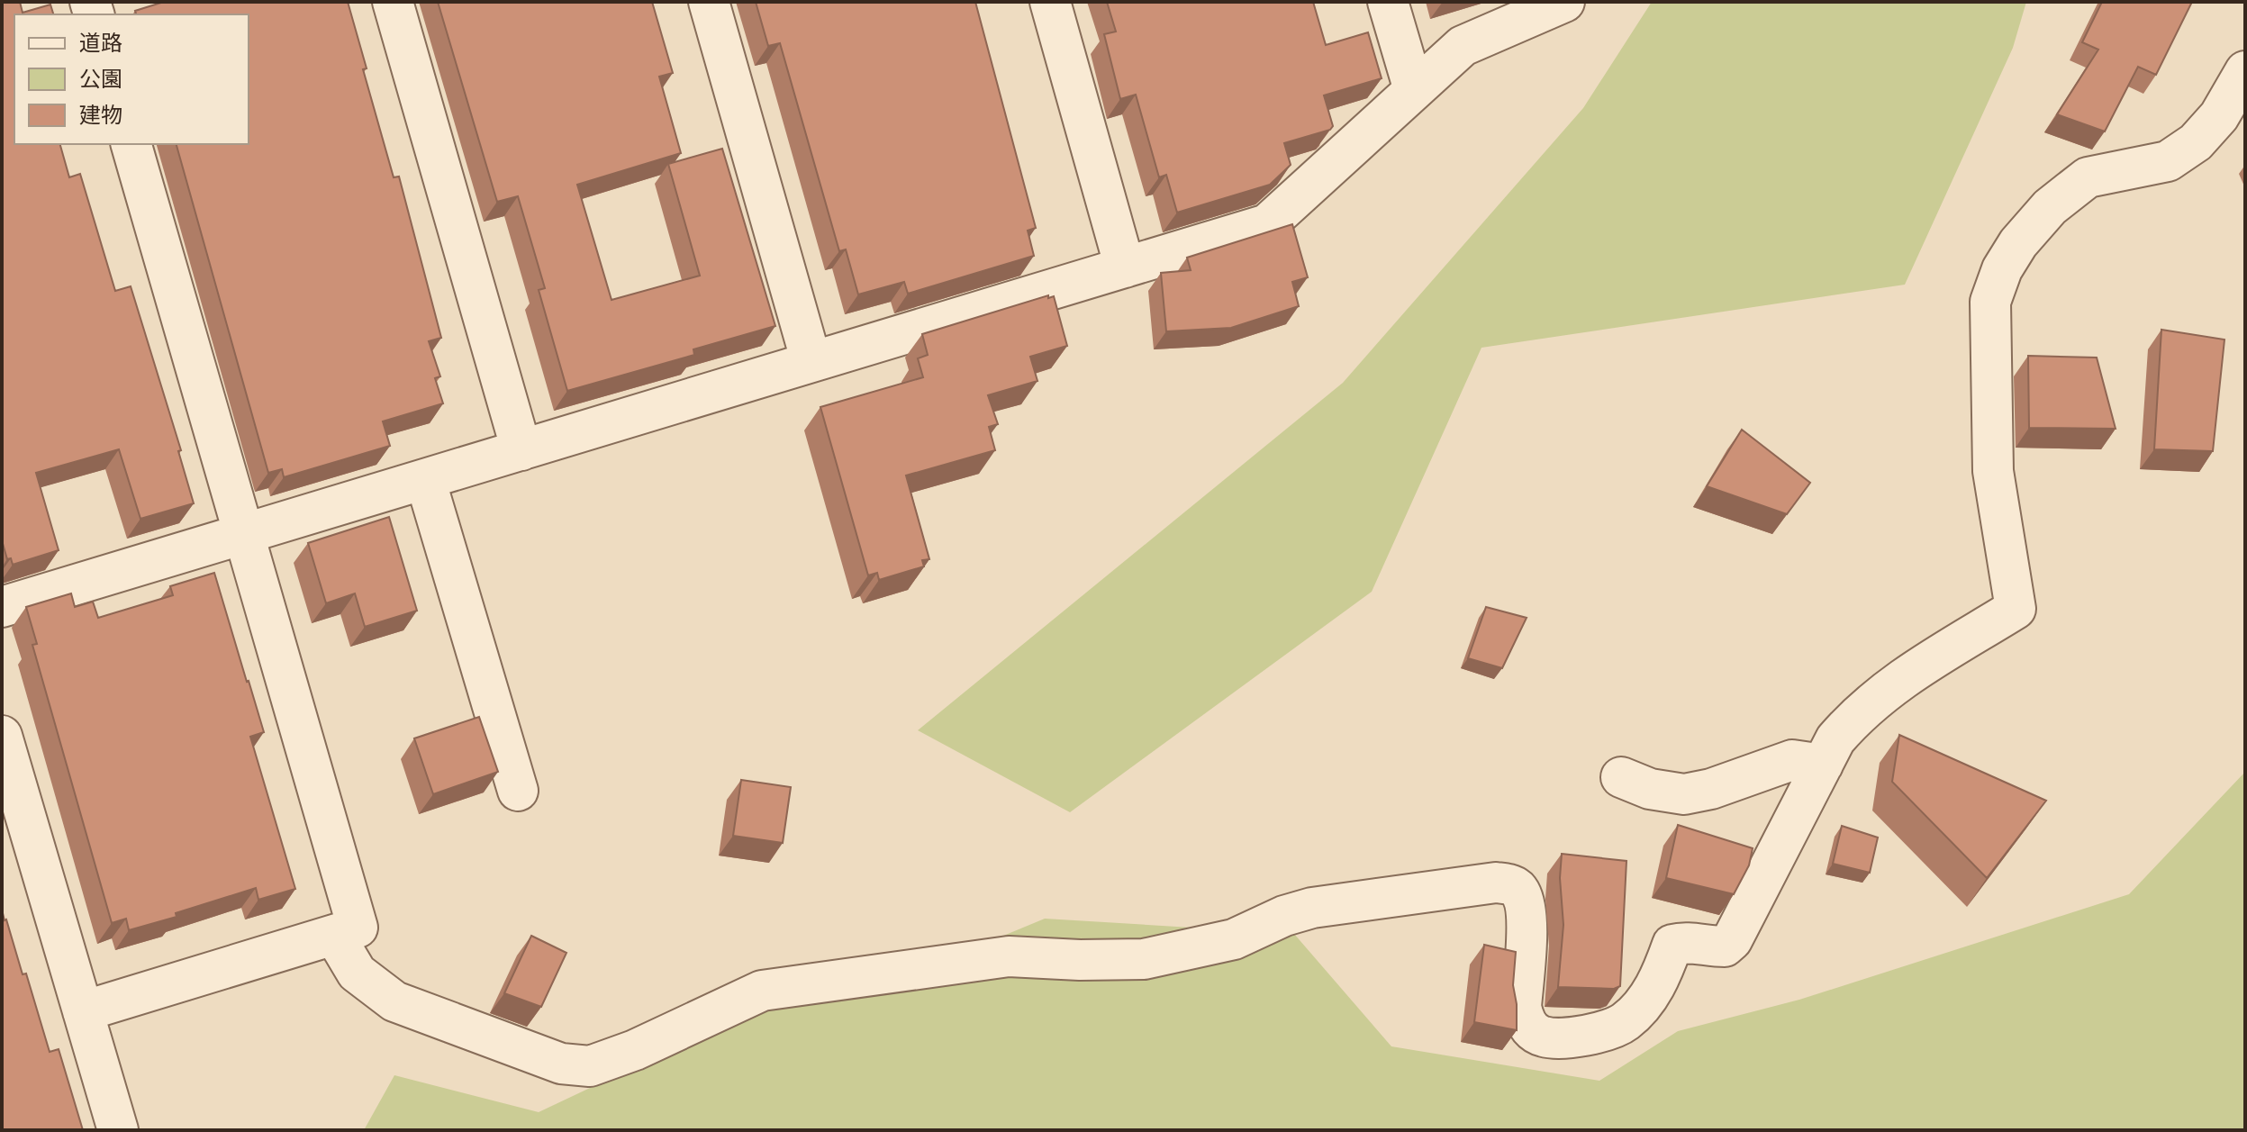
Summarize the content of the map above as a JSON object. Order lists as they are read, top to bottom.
{
  "legend": ["道路", "公園", "建物"]
}
